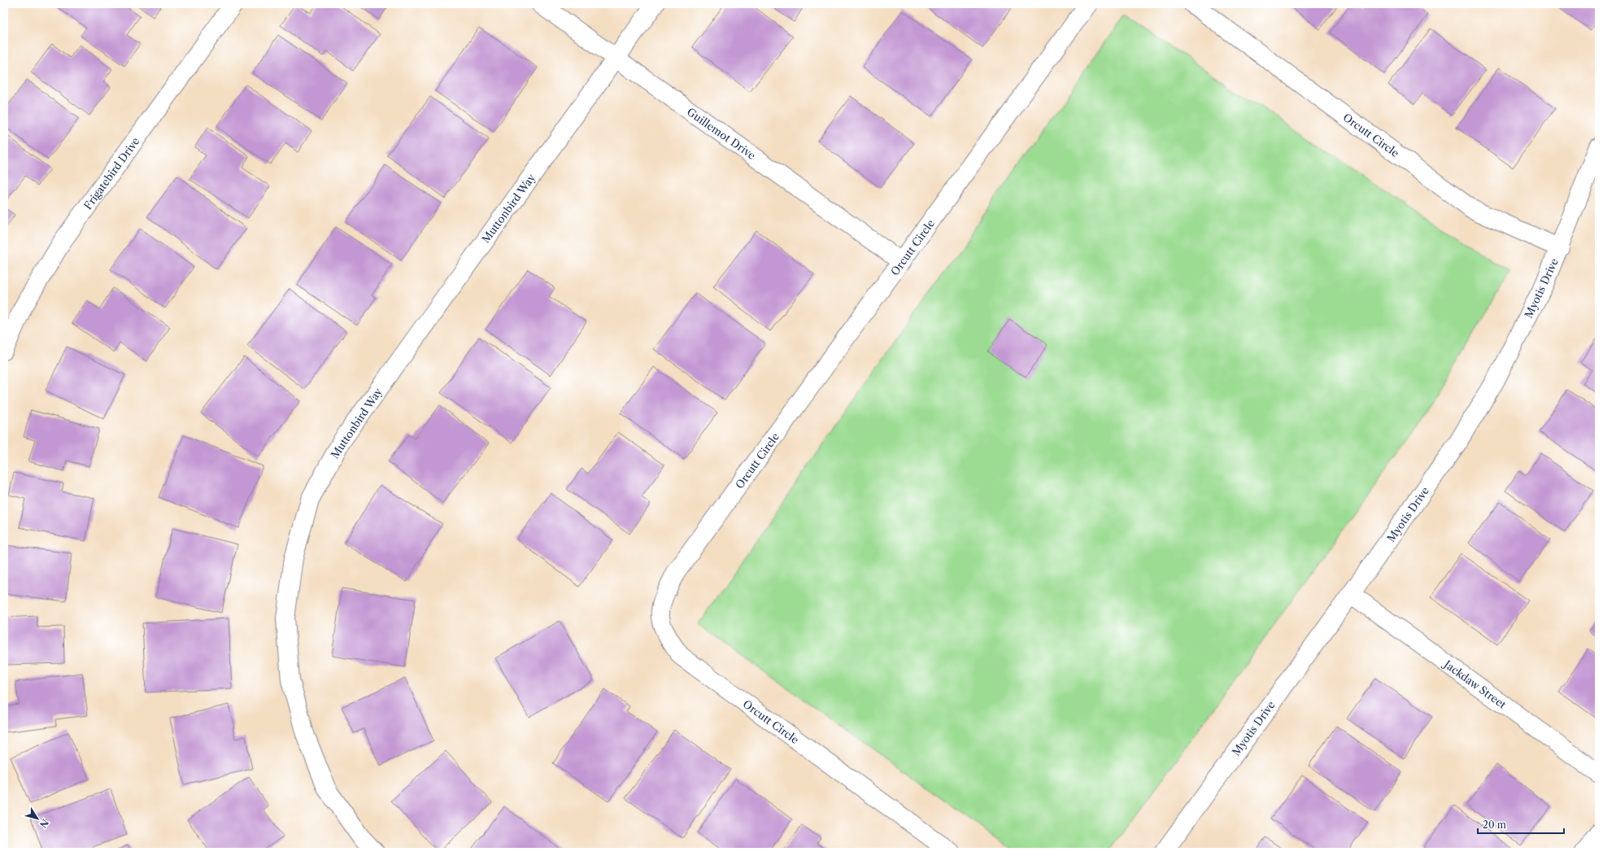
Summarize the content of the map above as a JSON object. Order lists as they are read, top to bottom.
{
  "streets": {
    "street": [
      "Guillemot Drive",
      "Orcutt Circle",
      "Frigatebird Drive",
      "Muttonbird Way",
      "Myotis Drive",
      "Jackdaw Street"
    ]
  },
  "crossings": [
    ["Guillemot Drive", "Orcutt Circle"],
    ["Guillemot Drive", "Muttonbird Way"],
    ["Orcutt Circle", "Myotis Drive"],
    ["Myotis Drive", "Jackdaw Street"]
  ],
  "scale_bar": "20 m",
  "north": "bottom right"
}
